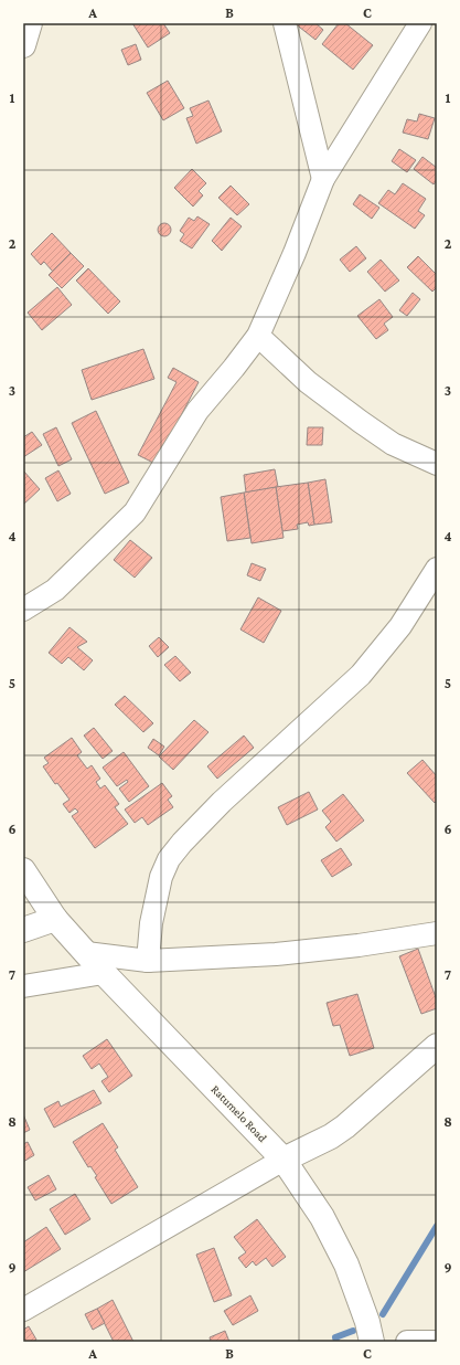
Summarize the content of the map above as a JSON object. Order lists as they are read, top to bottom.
{
  "streets": {
    "street": ["Ratumelo Road"]
  },
  "grid": {
    "columns": ["A", "B", "C"],
    "rows": [
      "1",
      "2",
      "3",
      "4",
      "5",
      "6",
      "7",
      "8",
      "9"
    ]
  }
}
